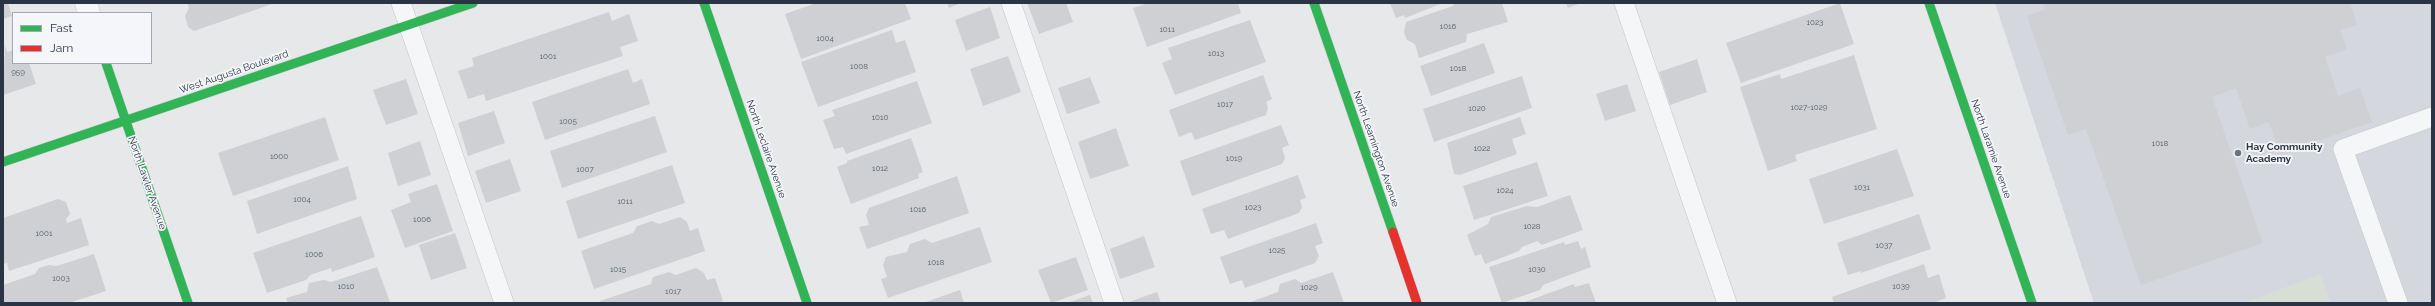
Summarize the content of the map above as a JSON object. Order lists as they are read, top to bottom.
{
  "streets": {
    "street": [
      "West Augusta Boulevard",
      "North Leclaire Avenue",
      "North Leamington Avenue",
      "North Laramie Avenue",
      "North Lawler Avenue"
    ]
  },
  "crossings": [
    ["West Augusta Boulevard", "North Lawler Avenue"]
  ],
  "places": ["Hay Community Academy"],
  "house_numbers": [
    "1023",
    "1016",
    "1011",
    "1004",
    "1013",
    "1001",
    "1008",
    "1018",
    "959",
    "1017",
    "1027-1029",
    "1020",
    "1010",
    "1005",
    "1018",
    "1022",
    "1000",
    "1019",
    "1012",
    "1007",
    "1031",
    "1024",
    "1004",
    "1011",
    "1023",
    "1016",
    "1006",
    "1028",
    "1001",
    "1037",
    "1025",
    "1006",
    "1018",
    "1015",
    "1030",
    "1003",
    "1010",
    "1039",
    "1029",
    "1017"
  ],
  "legend": ["Fast", "Jam"]
}
